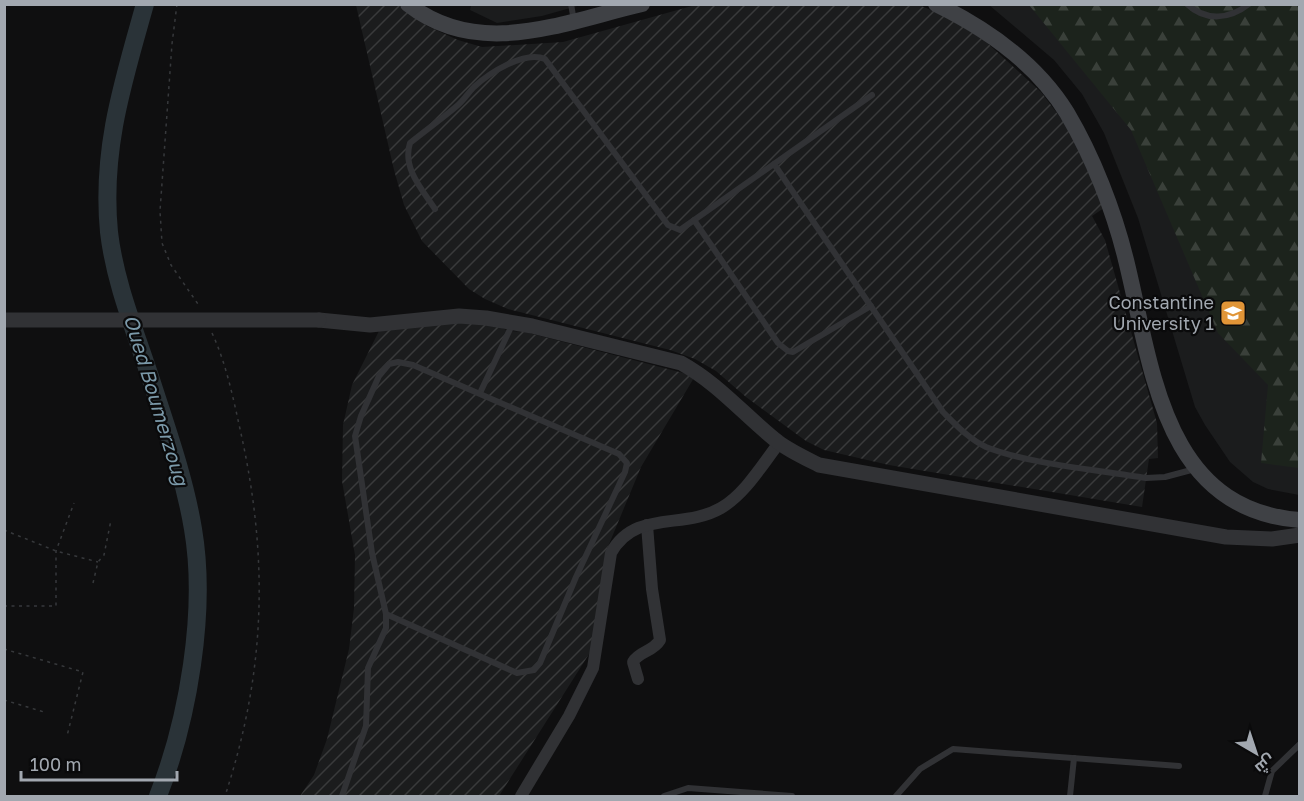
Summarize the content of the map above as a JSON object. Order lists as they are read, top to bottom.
{
  "water": ["Oued Boumerzoug"],
  "places": {
    "school or university": ["Constantine University 1"]
  },
  "scale_bar": "100 m",
  "north": "bottom right"
}
